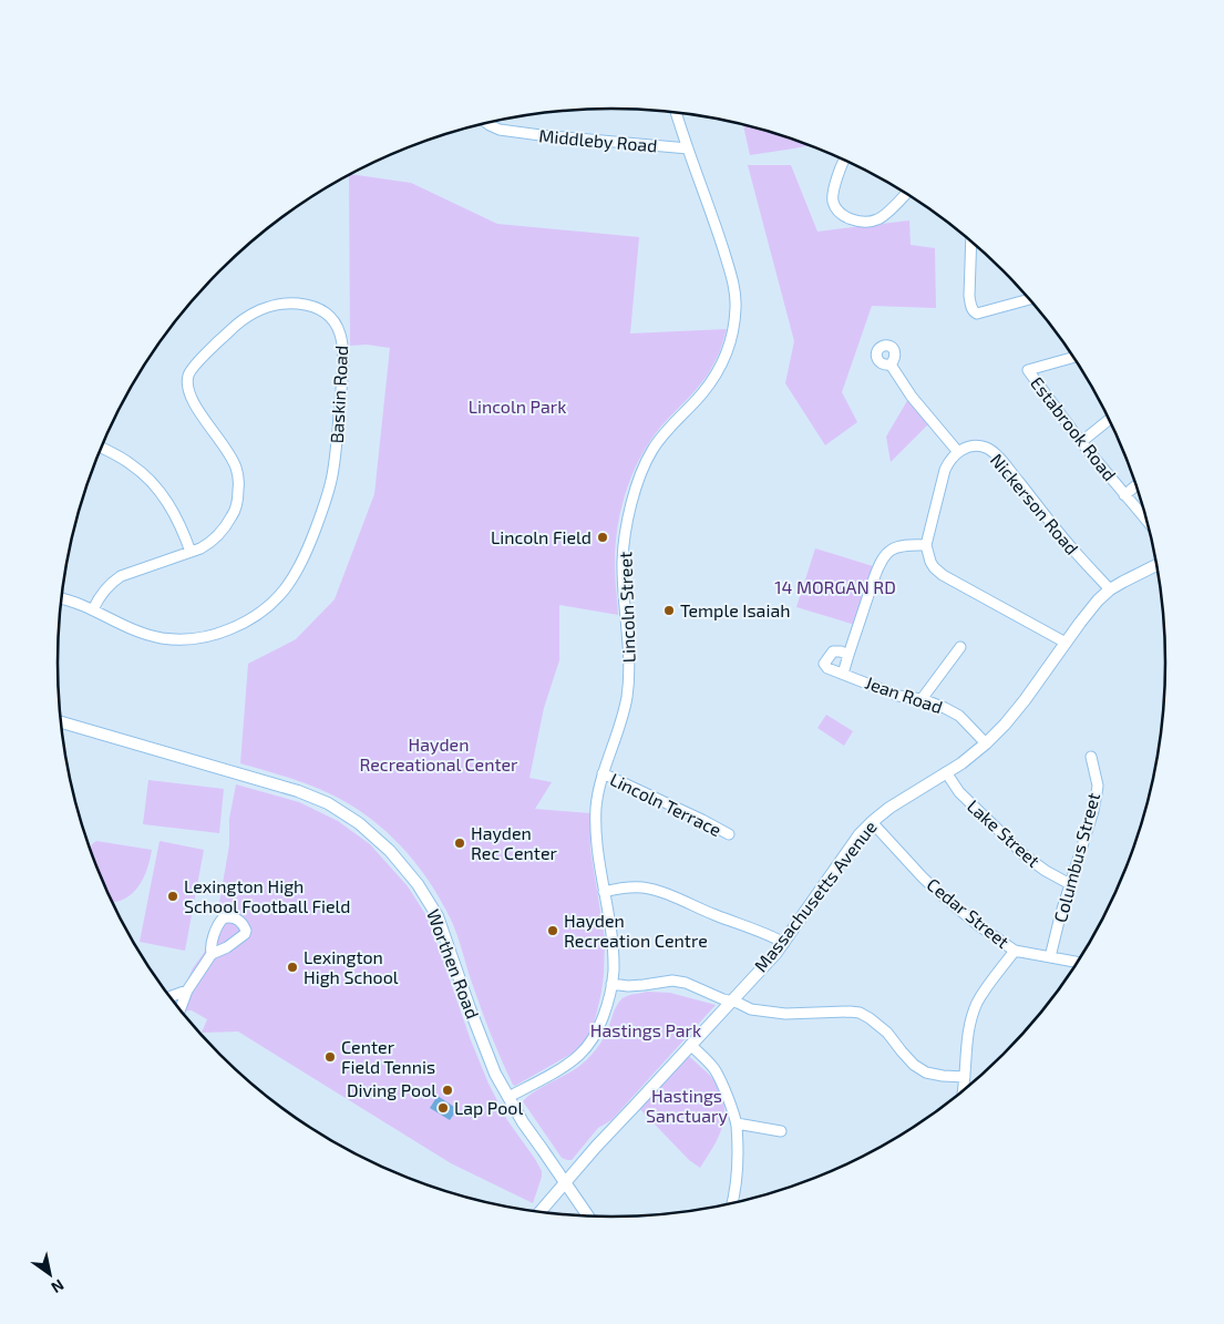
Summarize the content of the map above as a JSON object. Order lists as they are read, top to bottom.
{
  "streets": {
    "main road": ["Massachusetts Avenue", "Worthen Road"],
    "street": [
      "Middleby Road",
      "Baskin Road",
      "Estabrook Road",
      "Nickerson Road",
      "Lincoln Street",
      "Jean Road",
      "Lincoln Terrace",
      "Lake Street",
      "Columbus Street",
      "Cedar Street"
    ]
  },
  "crossings": [
    ["Middleby Road", "Lincoln Street"],
    ["Nickerson Road", "Massachusetts Avenue"],
    ["Lincoln Street", "Lincoln Terrace"],
    ["Lincoln Street", "Worthen Road"],
    ["Jean Road", "Massachusetts Avenue"],
    ["Lake Street", "Columbus Street"],
    ["Lake Street", "Massachusetts Avenue"],
    ["Columbus Street", "Cedar Street"],
    ["Massachusetts Avenue", "Cedar Street"],
    ["Massachusetts Avenue", "Worthen Road"]
  ],
  "parks": [
    "Lincoln Park",
    "14 MORGAN RD",
    "Hayden Recreational Center",
    "Hastings Park",
    "Hastings Sanctuary"
  ],
  "places": [
    "Lincoln Field",
    "Temple Isaiah",
    "Hayden Rec Center",
    "Lexington High School Football Field",
    "Hayden Recreation Centre",
    "Lexington High School",
    "Center Field Tennis",
    "Diving Pool",
    "Lap Pool"
  ],
  "north": "bottom right"
}
